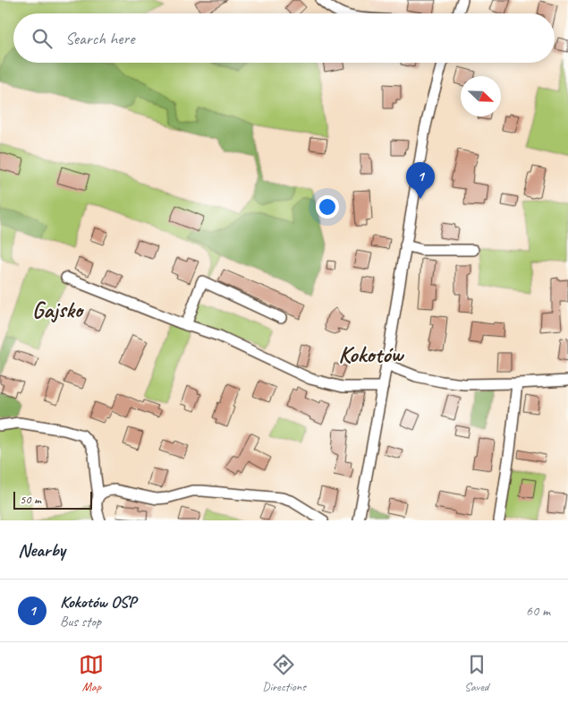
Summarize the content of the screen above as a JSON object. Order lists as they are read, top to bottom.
{
  "districts": ["Gajsko", "Kokotów"],
  "scale_bar": "50 m",
  "north": "bottom right",
  "page": {
    "search": "Search here",
    "pins": "1",
    "scale": "50 m",
    "heading": "Nearby",
    "list": [
      {
        "mark": "1",
        "name": "Kokotów OSP",
        "note": "Bus stop",
        "value": "60 m"
      }
    ],
    "nav": ["Map", "Directions", "Saved"]
  }
}
